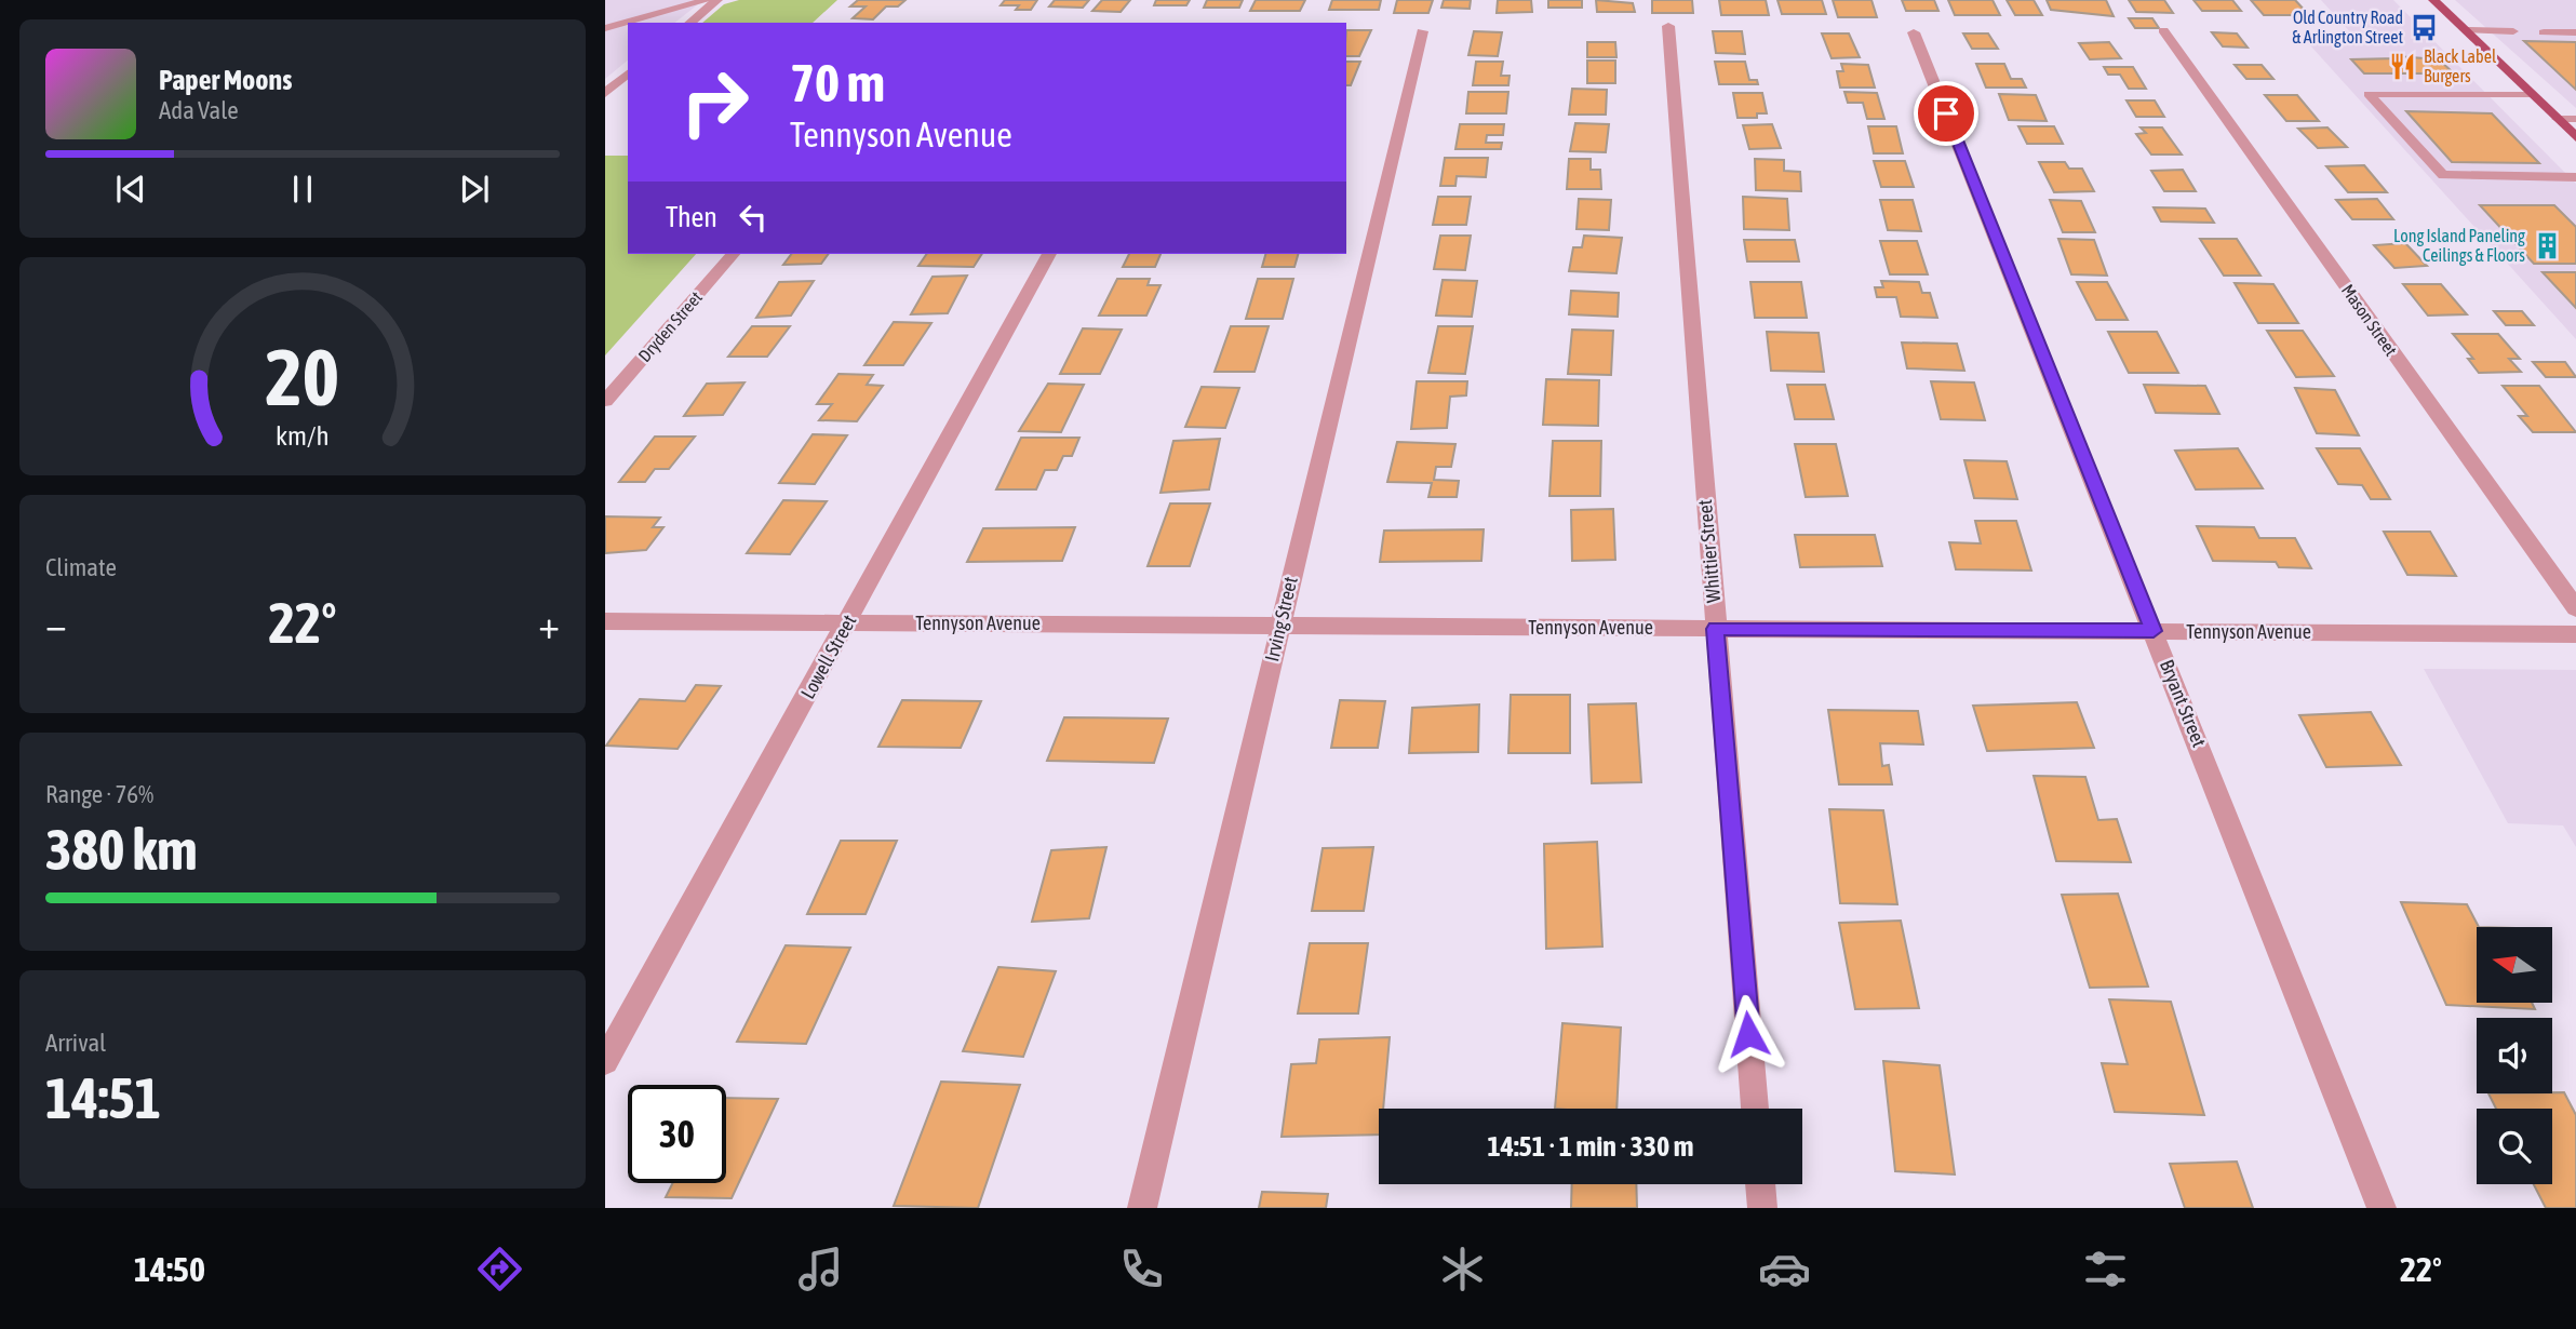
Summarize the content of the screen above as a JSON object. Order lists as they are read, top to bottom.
{
  "streets": {
    "street": [
      "Mason Street",
      "Dryden Street",
      "Whittier Street",
      "Irving Street",
      "Tennyson Avenue",
      "Lowell Street",
      "Bryant Street"
    ]
  },
  "crossings": [
    ["Whittier Street", "Tennyson Avenue"],
    ["Irving Street", "Tennyson Avenue"],
    ["Tennyson Avenue", "Lowell Street"],
    ["Tennyson Avenue", "Bryant Street"]
  ],
  "places": {
    "bus stop": ["Old Country Road & Arlington Street"],
    "restaurant": ["Black Label Burgers"],
    "building": ["Long Island Paneling Ceilings & Floors"]
  },
  "north": "left",
  "page": {
    "turn": ["70 m", "Tennyson Avenue"],
    "song": ["Paper Moons", "Ada Vale"],
    "then": "Then",
    "tile": [
      "Climate",
      ["Range · 76%", "380 km"],
      ["Arrival", "14:51"]
    ],
    "heat": ["−", "22°", "+"],
    "limit": "30",
    "trip": "14:51 · 1 min · 330 m",
    "tabs": ["14:50", "22°"],
    "gauge": ["20", "km/h"]
  }
}
